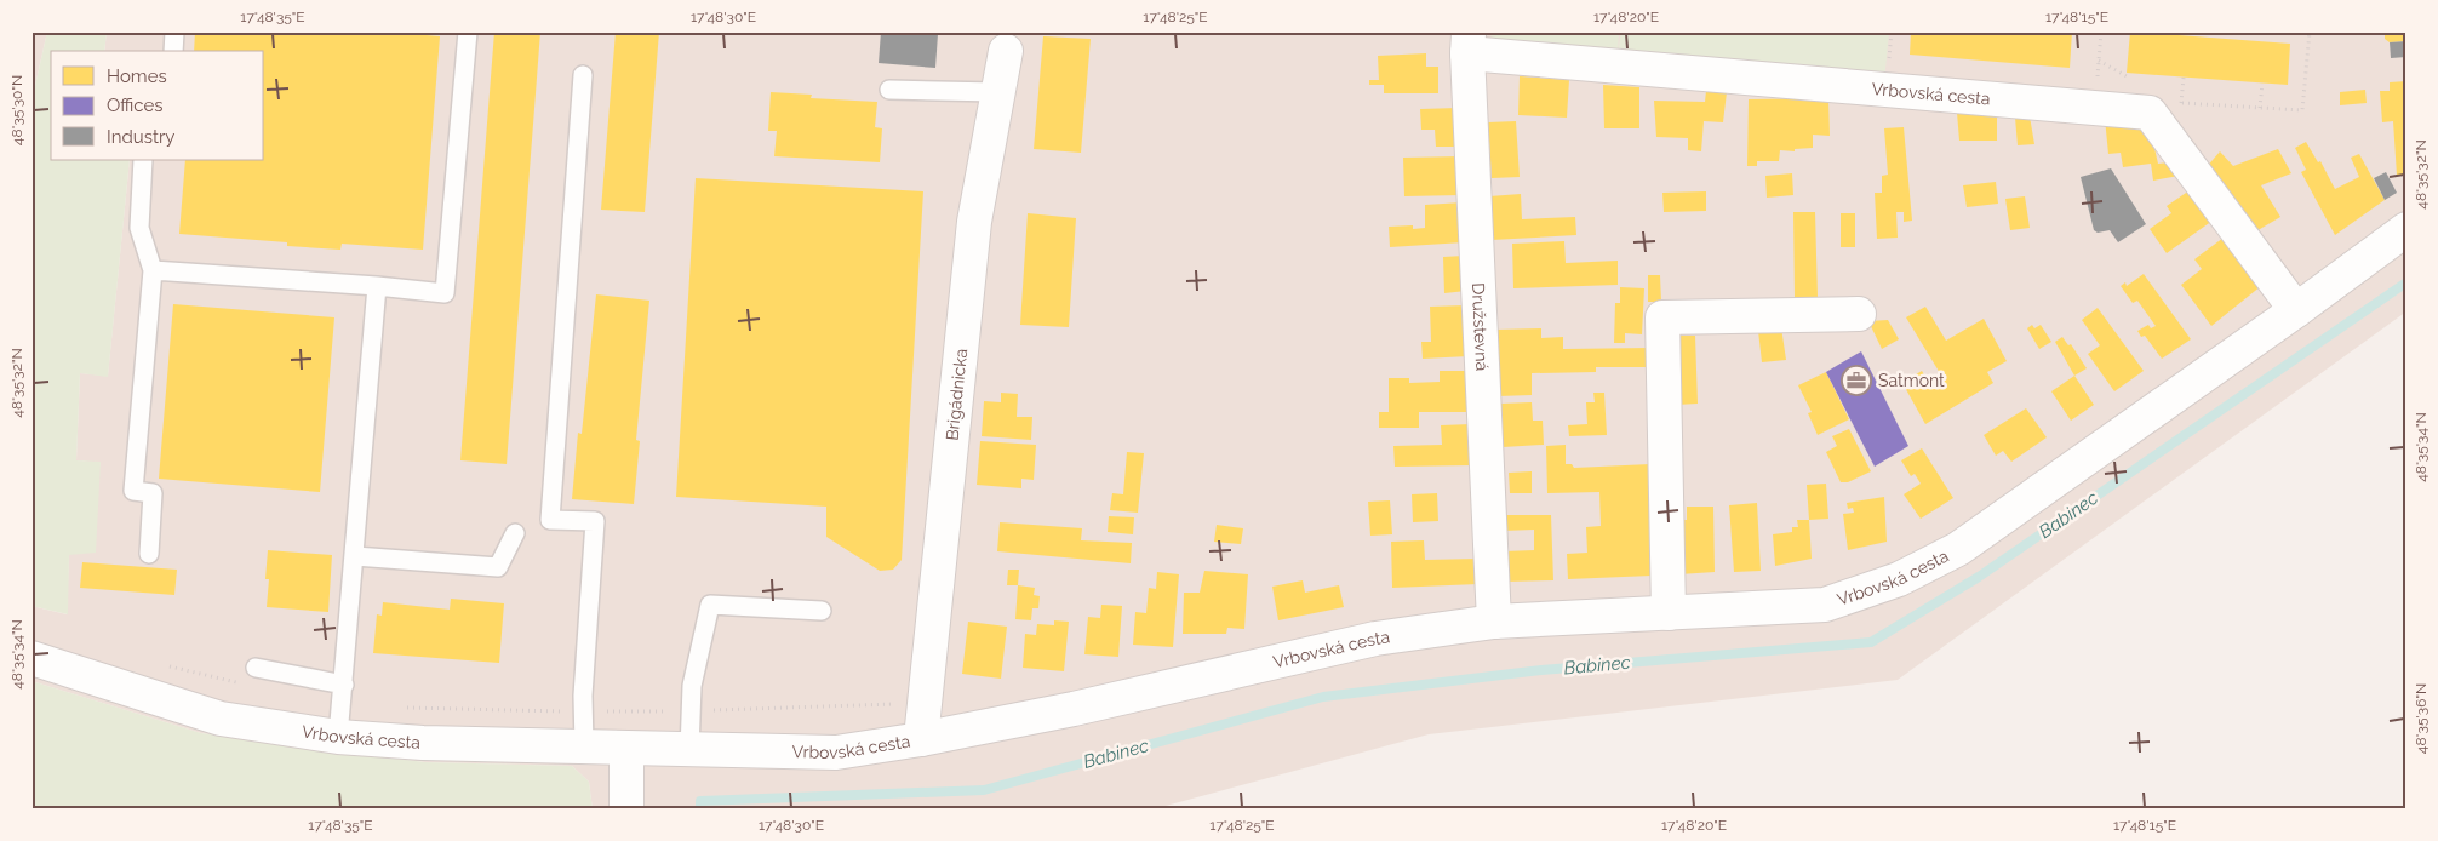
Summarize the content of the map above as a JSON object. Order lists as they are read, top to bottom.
{
  "streets": {
    "street": ["Vrbovská cesta", "Družstevná", "Brigádnicka"]
  },
  "crossings": [
    ["Vrbovská cesta", "Družstevná"],
    ["Vrbovská cesta", "Brigádnicka"]
  ],
  "water": ["Babinec"],
  "places": {
    "office": ["Satmont"]
  },
  "legend": ["Homes", "Offices", "Industry"],
  "coordinates": [
    "17°48'35\"E",
    "17°48'30\"E",
    "17°48'25\"E",
    "17°48'20\"E",
    "17°48'15\"E",
    "48°35'30\"N",
    "48°35'32\"N",
    "48°35'34\"N",
    "48°35'36\"N"
  ]
}
